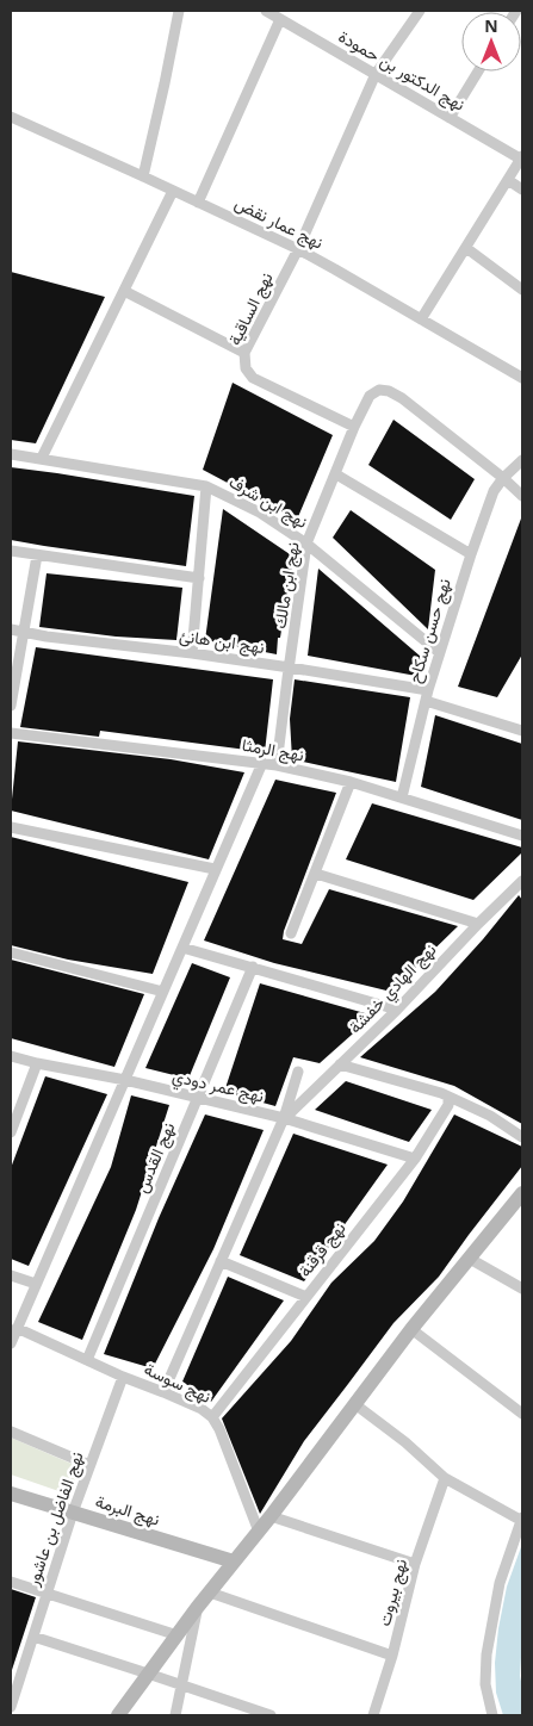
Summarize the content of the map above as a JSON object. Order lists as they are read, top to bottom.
{
  "streets": {
    "main road": ["نهج البرمة"],
    "street": [
      "نهج الدكتور بن حمودة",
      "نهج عمار نقض",
      "نهج الساقية",
      "نهج ابن شرف",
      "نهج ابن مالك",
      "نهج حسن سكاح",
      "نهج ابن هانئ",
      "نهج الرمثا",
      "نهج الهادي خفشة",
      "نهج عمر دودي",
      "نهج القدس",
      "نهج قرقنة",
      "نهج سوسة",
      "نهج الفاضل بن عاشور",
      "نهج بيروت"
    ]
  },
  "crossings": [
    ["نهج الدكتور بن حمودة", "نهج الساقية"],
    ["نهج عمار نقض", "نهج الساقية"],
    ["نهج الساقية", "نهج ابن مالك"],
    ["نهج ابن شرف", "نهج ابن مالك"],
    ["نهج ابن شرف", "نهج حسن سكاح"],
    ["نهج ابن مالك", "نهج حسن سكاح"],
    ["نهج ابن مالك", "نهج ابن هانئ"],
    ["نهج ابن مالك", "نهج الرمثا"],
    ["نهج حسن سكاح", "نهج ابن هانئ"],
    ["نهج حسن سكاح", "نهج الرمثا"],
    ["نهج الهادي خفشة", "نهج عمر دودي"],
    ["نهج الهادي خفشة", "نهج سوسة"],
    ["نهج عمر دودي", "نهج القدس"],
    ["نهج عمر دودي", "نهج قرقنة"],
    ["نهج القدس", "نهج سوسة"],
    ["نهج قرقنة", "نهج سوسة"],
    ["نهج سوسة", "نهج الفاضل بن عاشور"],
    ["نهج البرمة", "نهج الفاضل بن عاشور"]
  ],
  "north": "top"
}
